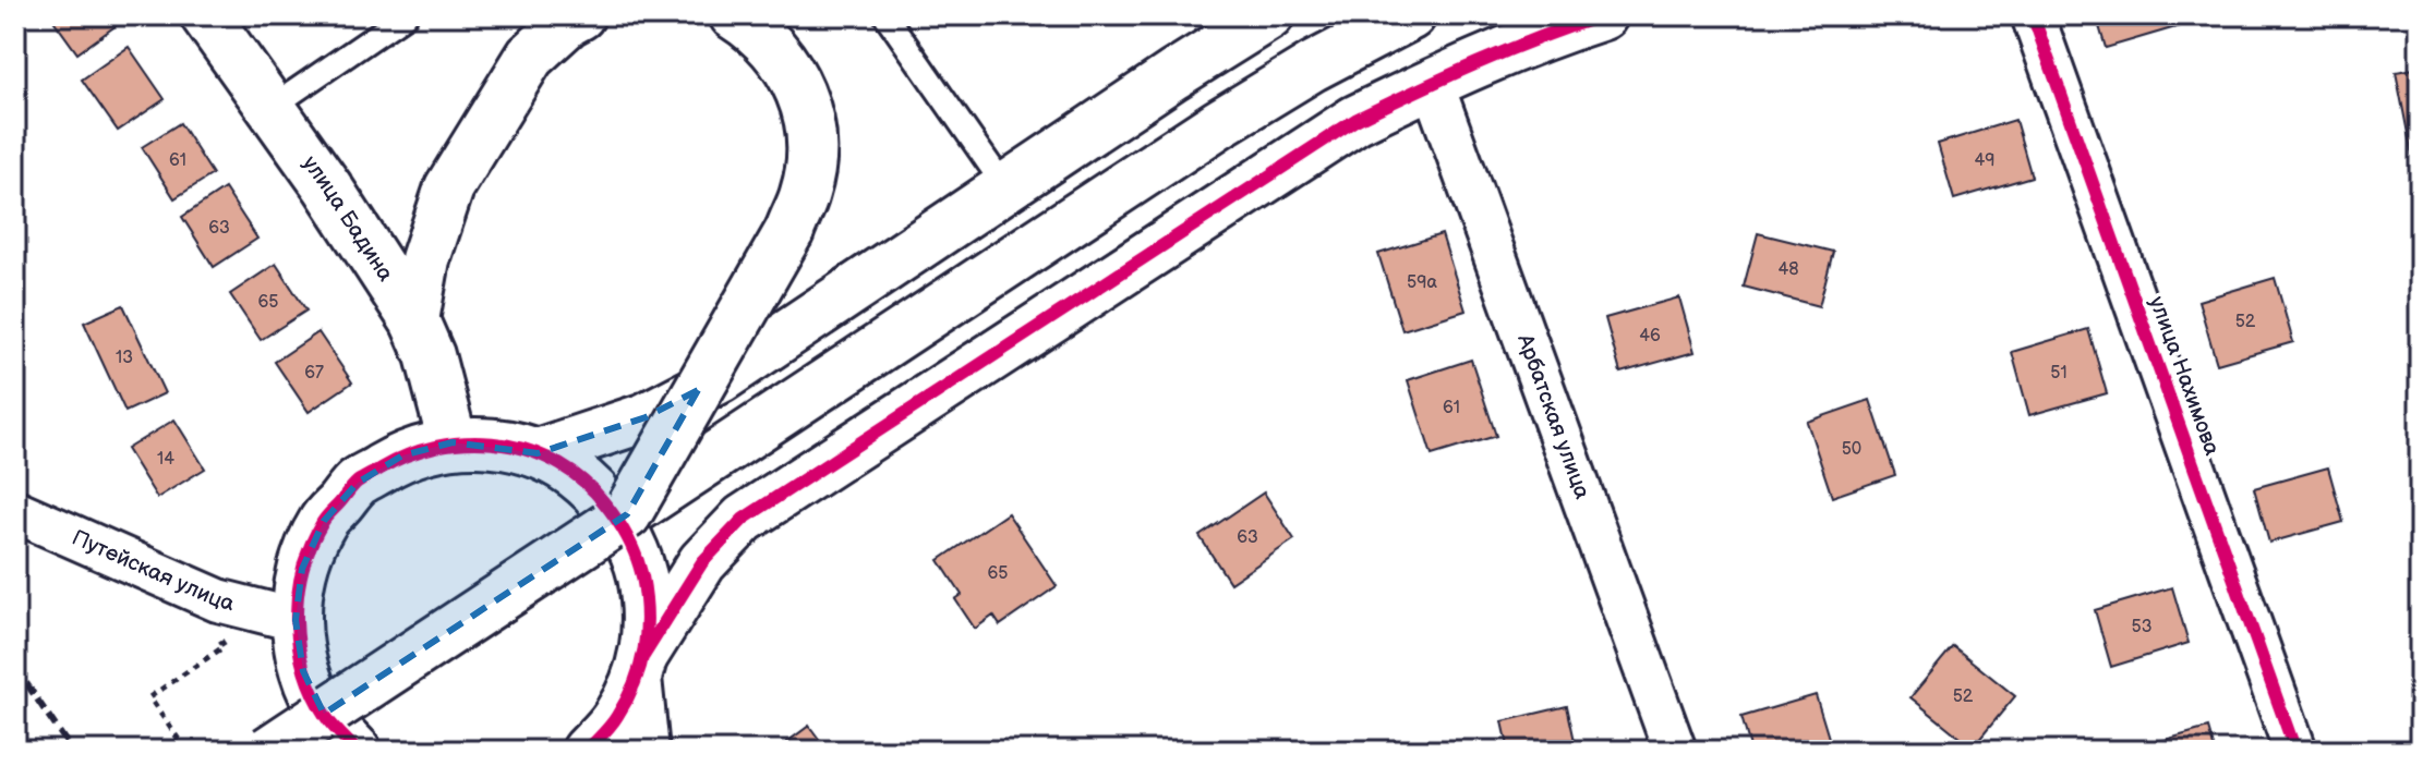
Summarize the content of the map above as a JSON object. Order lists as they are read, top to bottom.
{
  "streets": {
    "street": [
      "улица Бадина",
      "улица Нахимова",
      "Арбатская улица",
      "Путейская улица"
    ]
  },
  "house_numbers": [
    "61",
    "49",
    "63",
    "48",
    "59а",
    "65",
    "52",
    "46",
    "13",
    "67",
    "51",
    "61",
    "50",
    "14",
    "63",
    "65",
    "53",
    "52"
  ]
}
